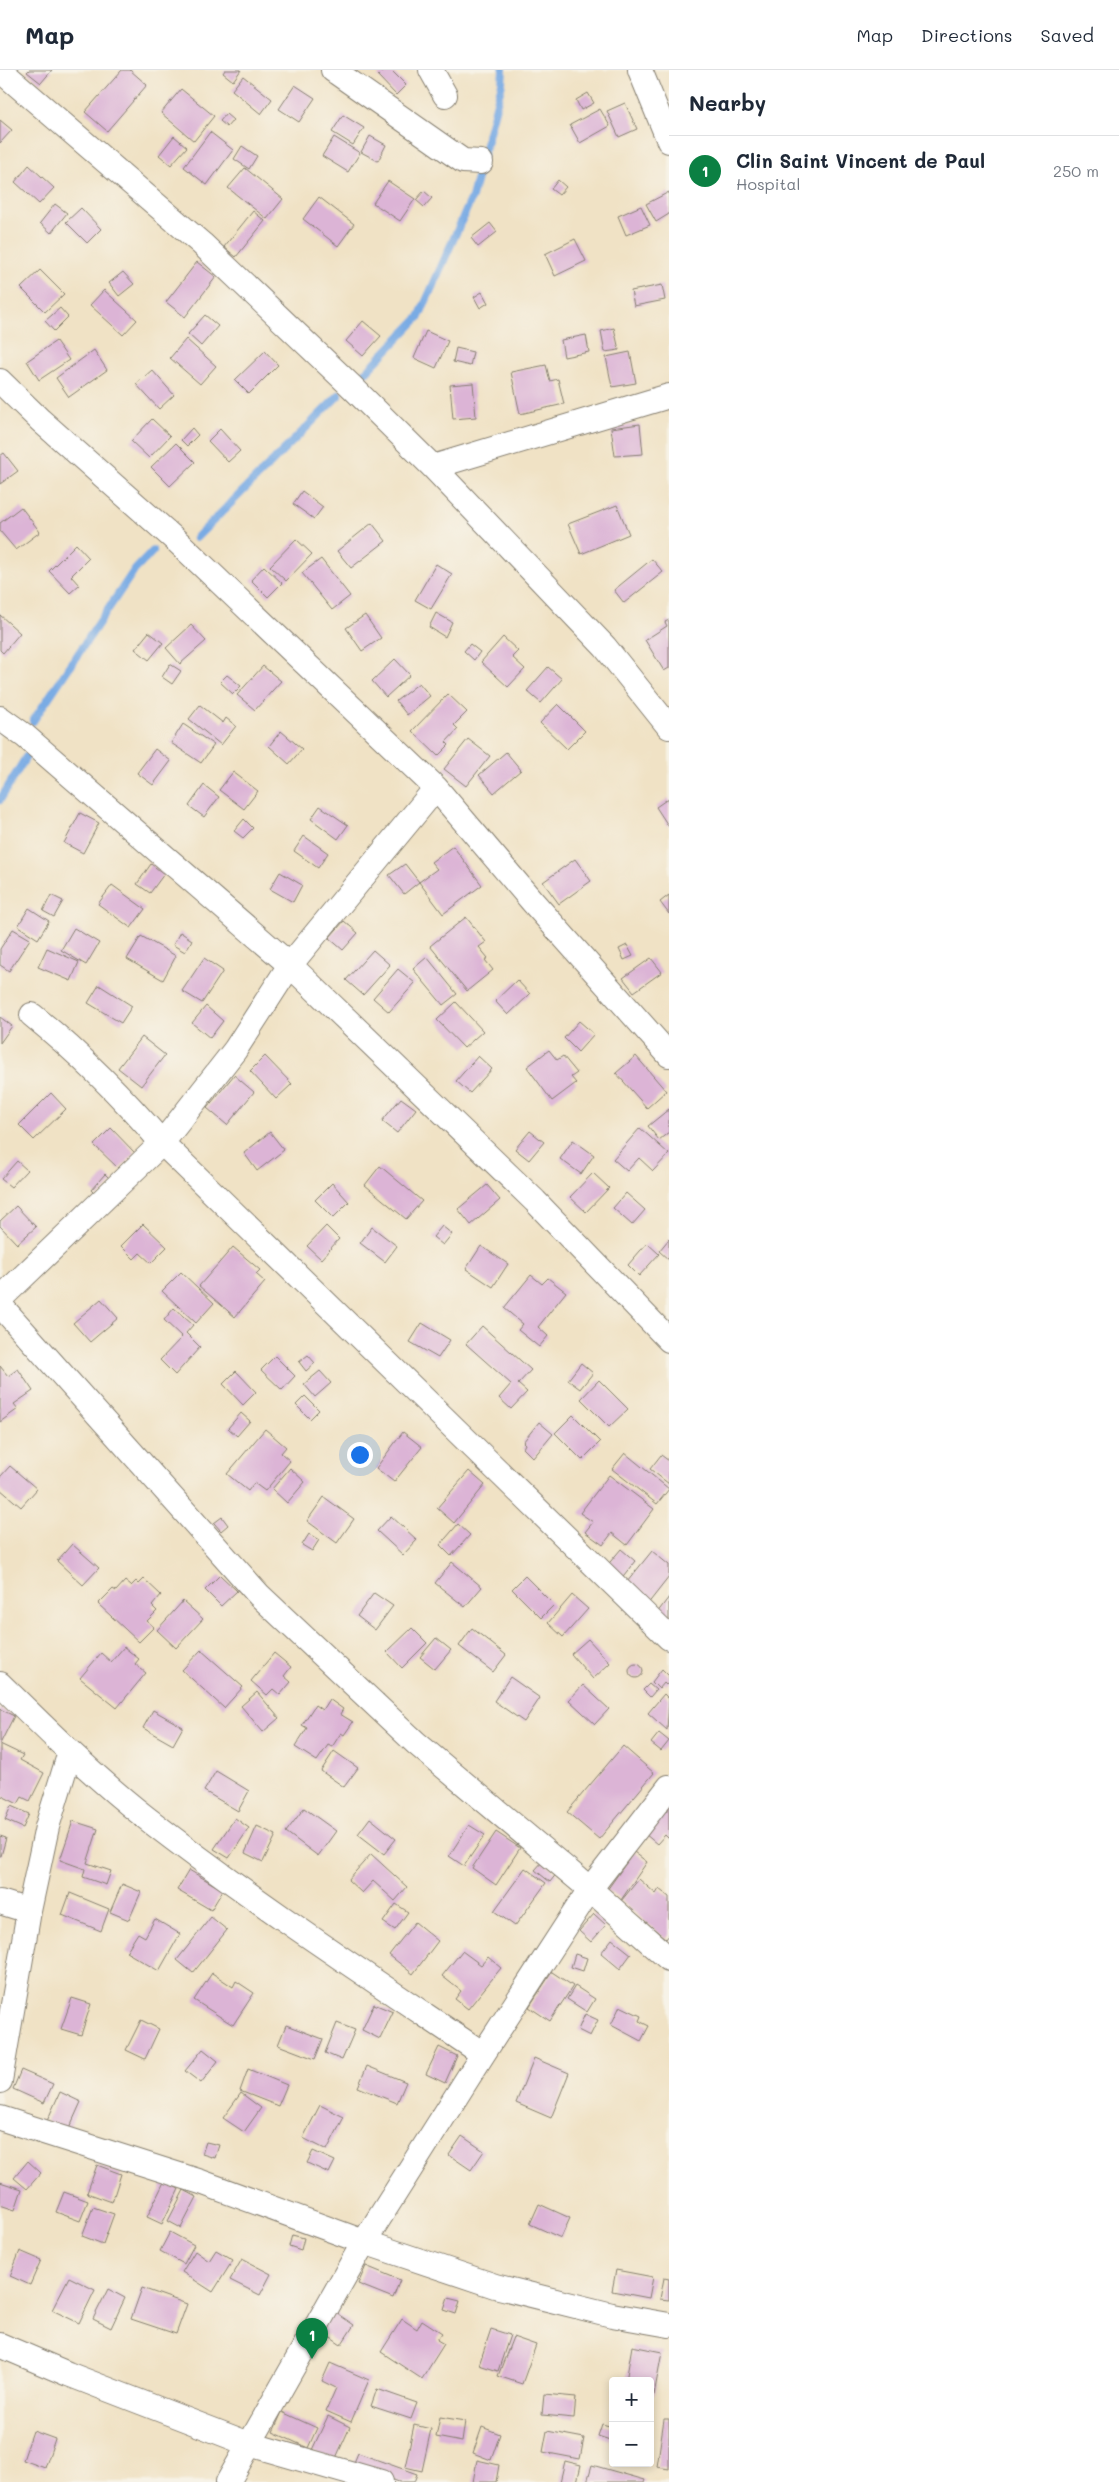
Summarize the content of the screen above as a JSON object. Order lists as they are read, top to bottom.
{
  "page": {
    "header": "Map",
    "nav": ["Map", "Directions", "Saved"],
    "heading": "Nearby",
    "list": [
      {
        "mark": "1",
        "name": "Clin Saint Vincent de Paul",
        "note": "Hospital",
        "value": "250 m"
      }
    ],
    "pins": "1",
    "map_buttons": ["+", "−"]
  }
}
